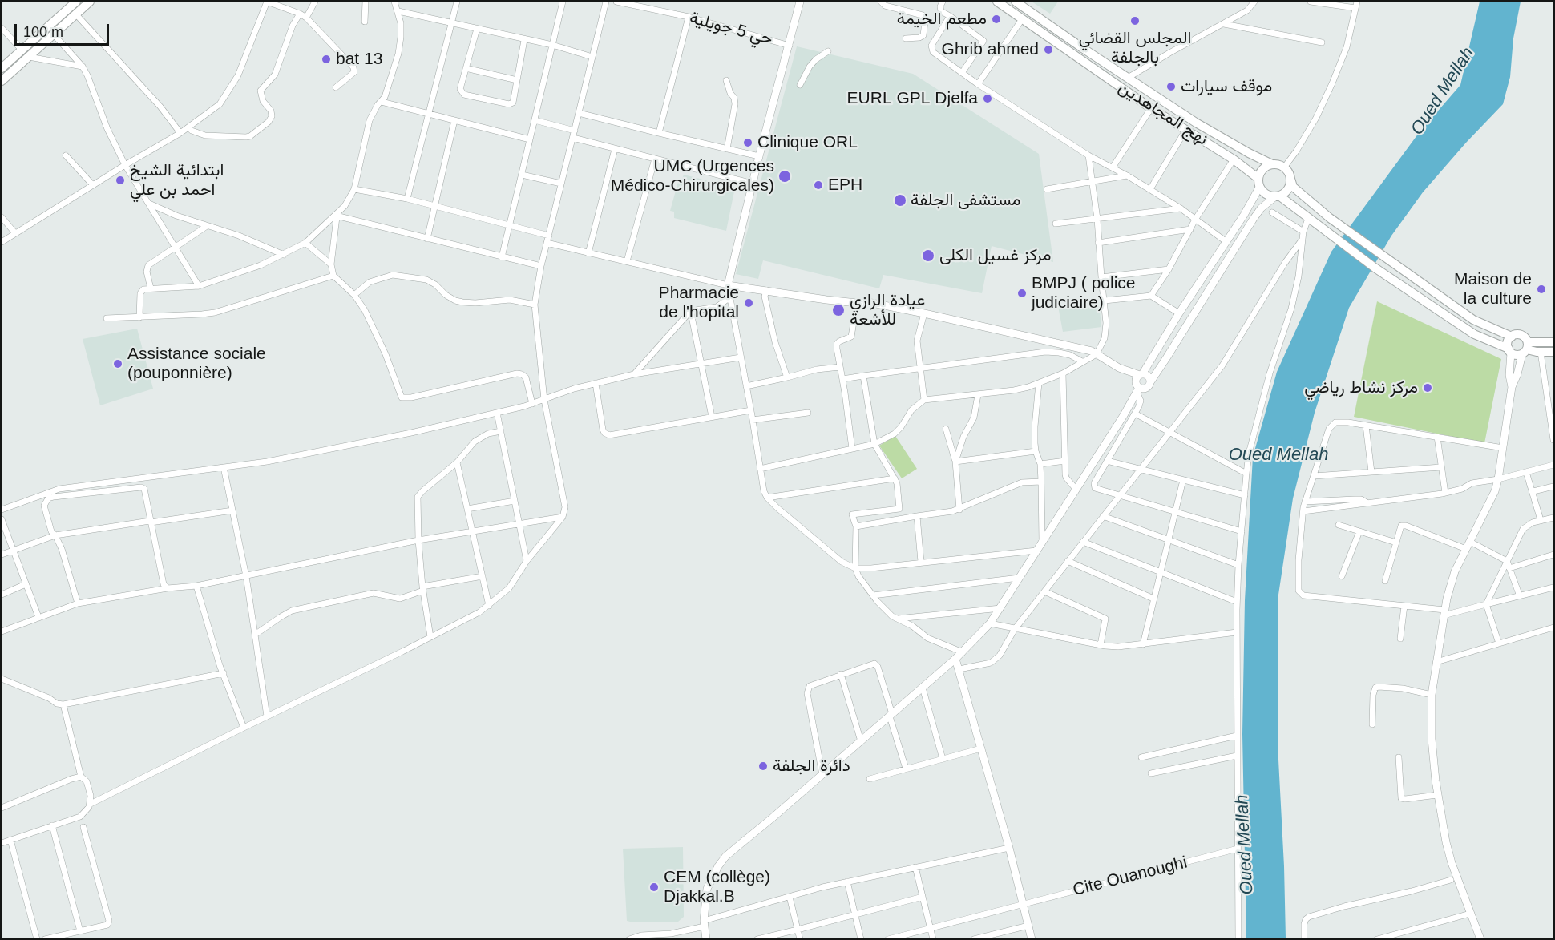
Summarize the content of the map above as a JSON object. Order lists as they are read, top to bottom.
{
  "streets": {
    "main road": ["نهج المجاهدين"],
    "street": ["حي 5 جويلية", "Cite Ouanoughi"]
  },
  "water": ["Oued Mellah"],
  "places": [
    "مطعم الخيمة",
    "المجلس القضائي بالجلفة",
    "Ghrib ahmed",
    "bat 13",
    "موقف سيارات",
    "EURL GPL Djelfa",
    "Clinique ORL",
    "UMC (Urgences Médico-Chirurgicales)",
    "ابتدائية الشيخ احمد بن علي",
    "EPH",
    "مستشفى الجلفة",
    "مركز غسيل الكلى",
    "Maison de la culture",
    "BMPJ ( police judiciaire)",
    "Pharmacie de l'hopital",
    "عيادة الرازي للأشعة",
    "Assistance sociale (pouponnière)",
    "مركز نشاط رياضي",
    "دائرة الجلفة",
    "CEM (collège) Djakkal.B"
  ],
  "scale_bar": "100 m"
}
